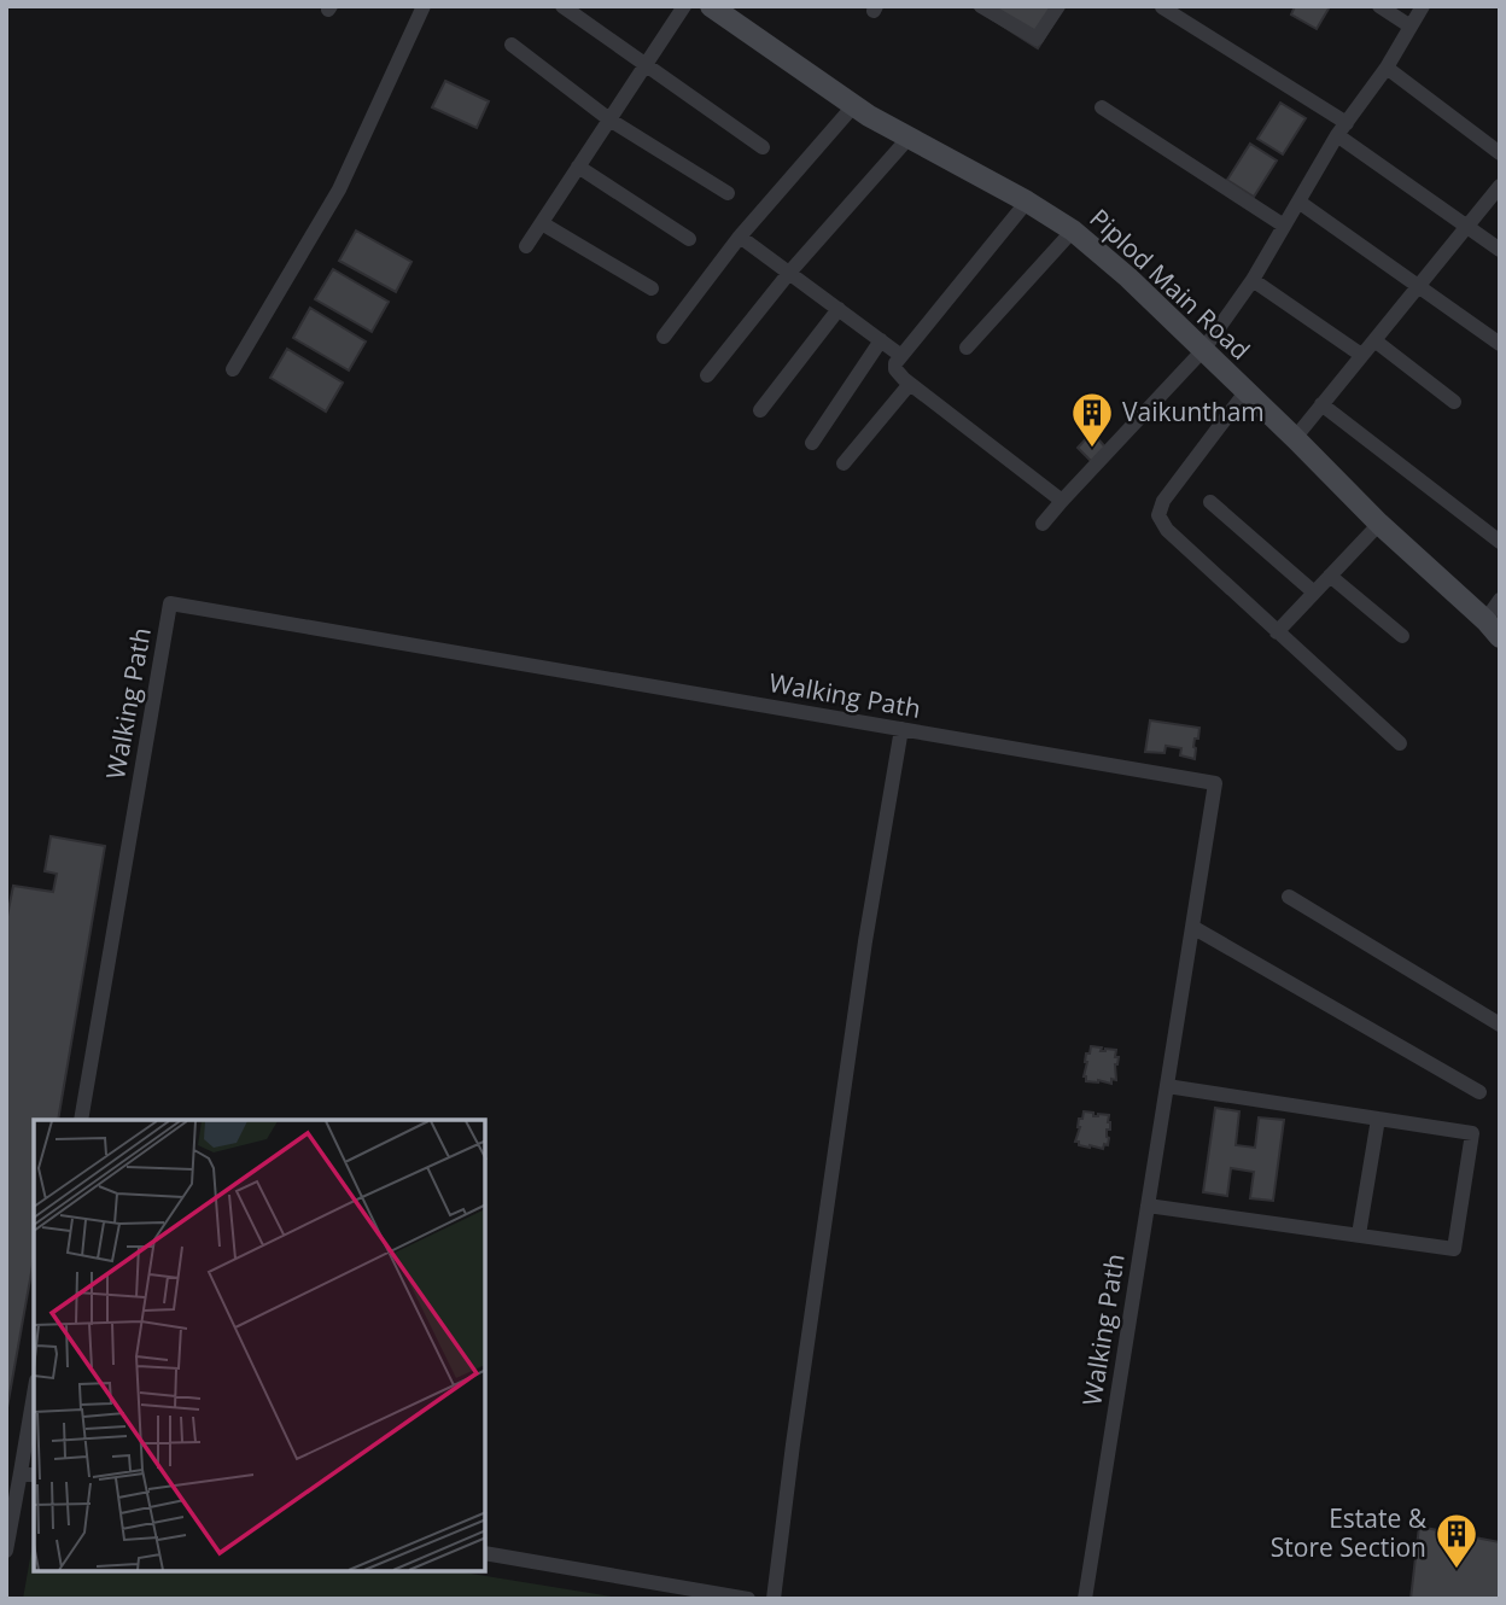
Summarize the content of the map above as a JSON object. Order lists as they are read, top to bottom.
{
  "streets": {
    "street": ["Piplod Main Road", "Walking Path"]
  },
  "places": {
    "building": ["Vaikuntham", "Estate & Store Section"]
  }
}
